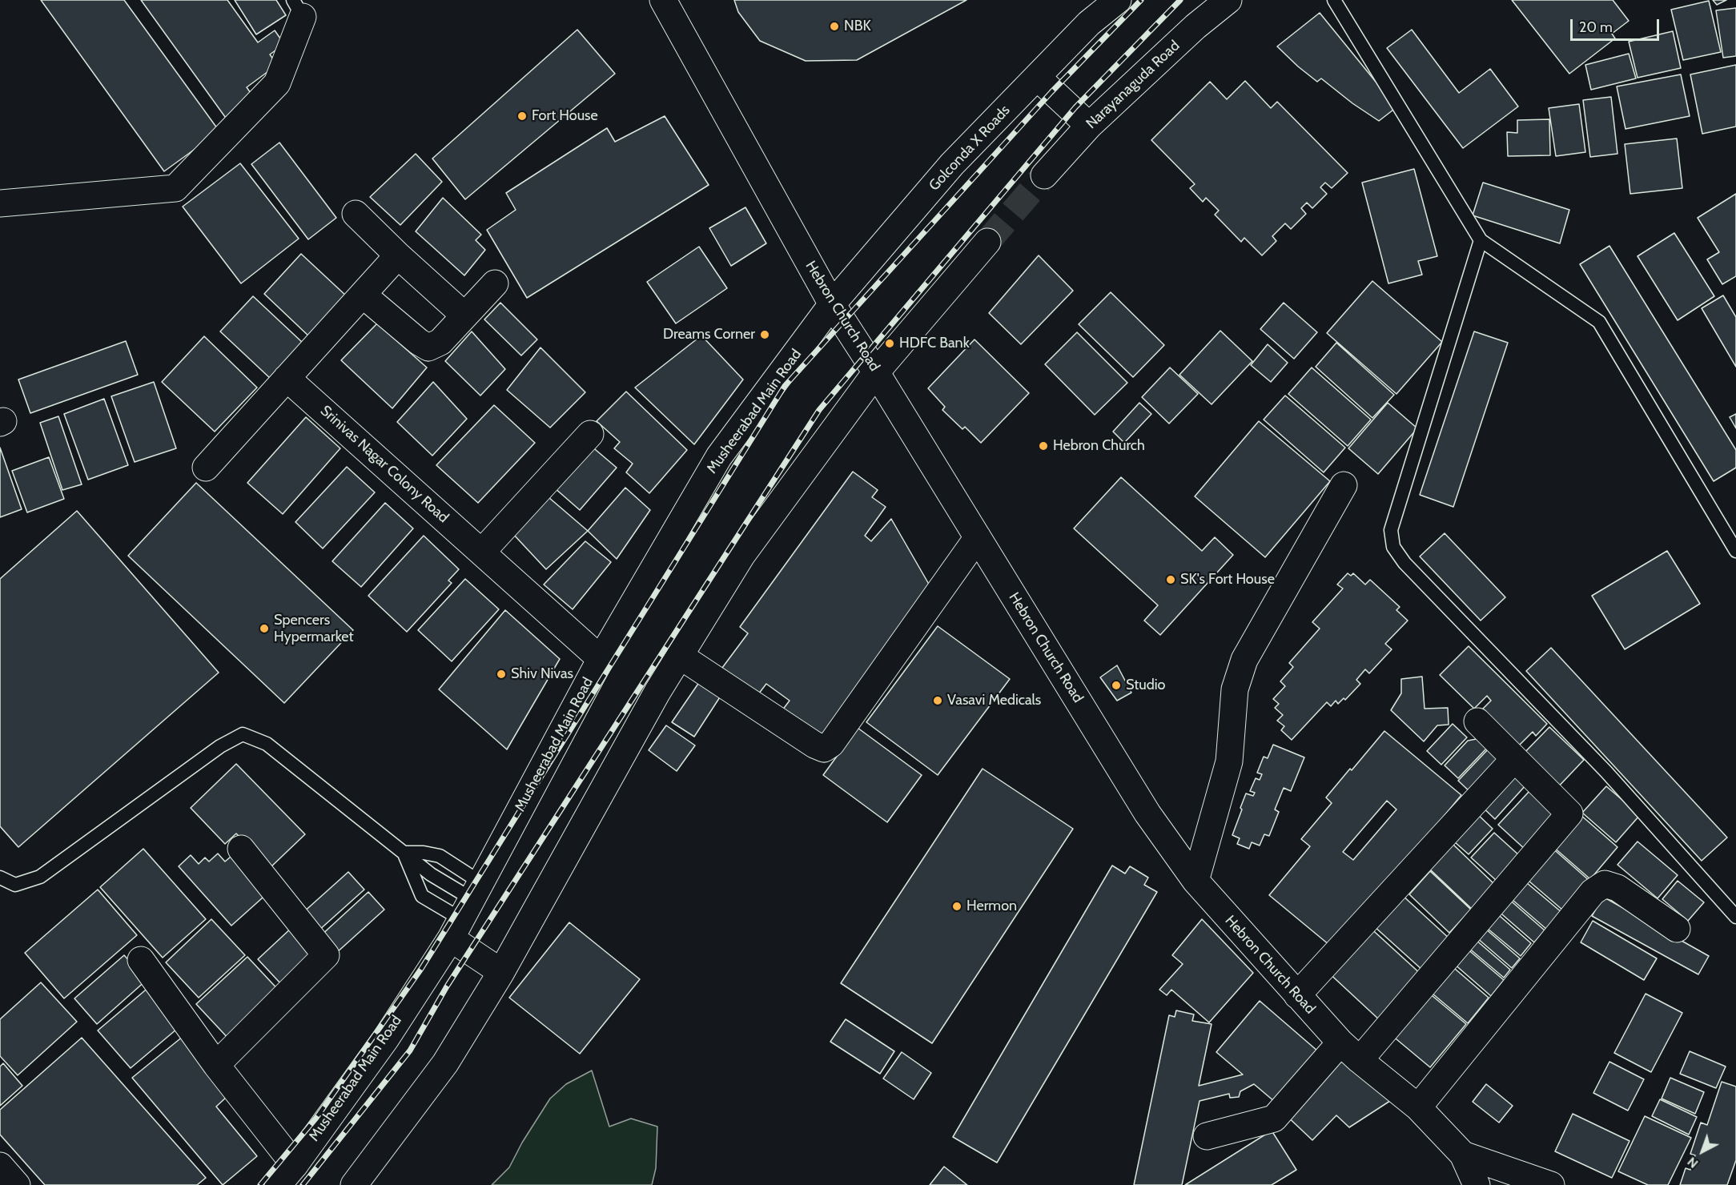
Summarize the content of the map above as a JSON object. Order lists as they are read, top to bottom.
{
  "streets": {
    "street": [
      "Narayanaguda Road",
      "Golconda X Roads",
      "Hebron Church Road",
      "Musheerabad Main Road",
      "Srinivas Nagar Colony Road"
    ]
  },
  "crossings": [
    ["Golconda X Roads", "Hebron Church Road"],
    ["Golconda X Roads", "Musheerabad Main Road"],
    ["Hebron Church Road", "Musheerabad Main Road"],
    ["Musheerabad Main Road", "Srinivas Nagar Colony Road"]
  ],
  "places": [
    "NBK",
    "Fort House",
    "Dreams Corner",
    "HDFC Bank",
    "Hebron Church",
    "SK's Fort House",
    "Spencers Hypermarket",
    "Shiv Nivas",
    "Studio",
    "Vasavi Medicals",
    "Hermon"
  ],
  "scale_bar": "20 m",
  "north": "bottom left"
}
